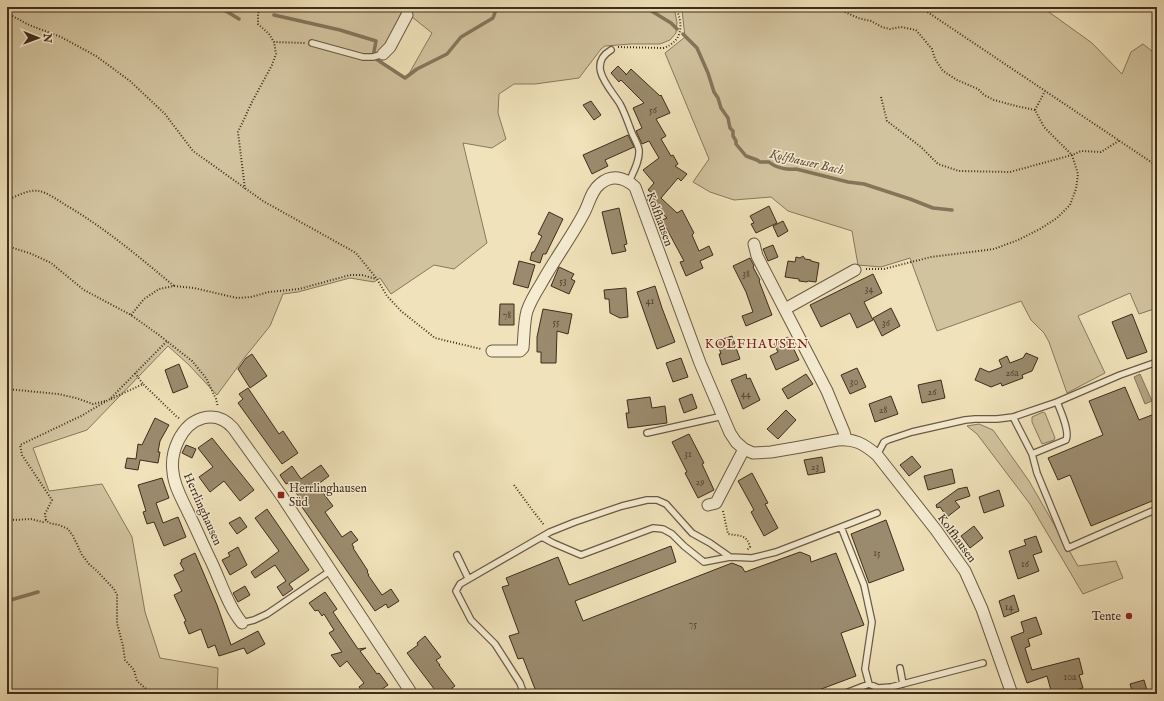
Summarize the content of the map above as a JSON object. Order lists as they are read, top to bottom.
{
  "streets": {
    "street": ["Kolfhausen", "Herrlinghausen"]
  },
  "districts": ["KOLFHAUSEN"],
  "water": ["Kolfhauser Bach"],
  "places": {
    "transit": ["Herrlinghausen Süd"],
    "other": ["Tente"]
  },
  "house_numbers": [
    "56",
    "38",
    "53",
    "34",
    "41",
    "78",
    "55",
    "36",
    "26a",
    "30",
    "26",
    "44",
    "28",
    "31",
    "23",
    "29",
    "15",
    "16",
    "14",
    "75",
    "10a"
  ],
  "north": "right"
}
